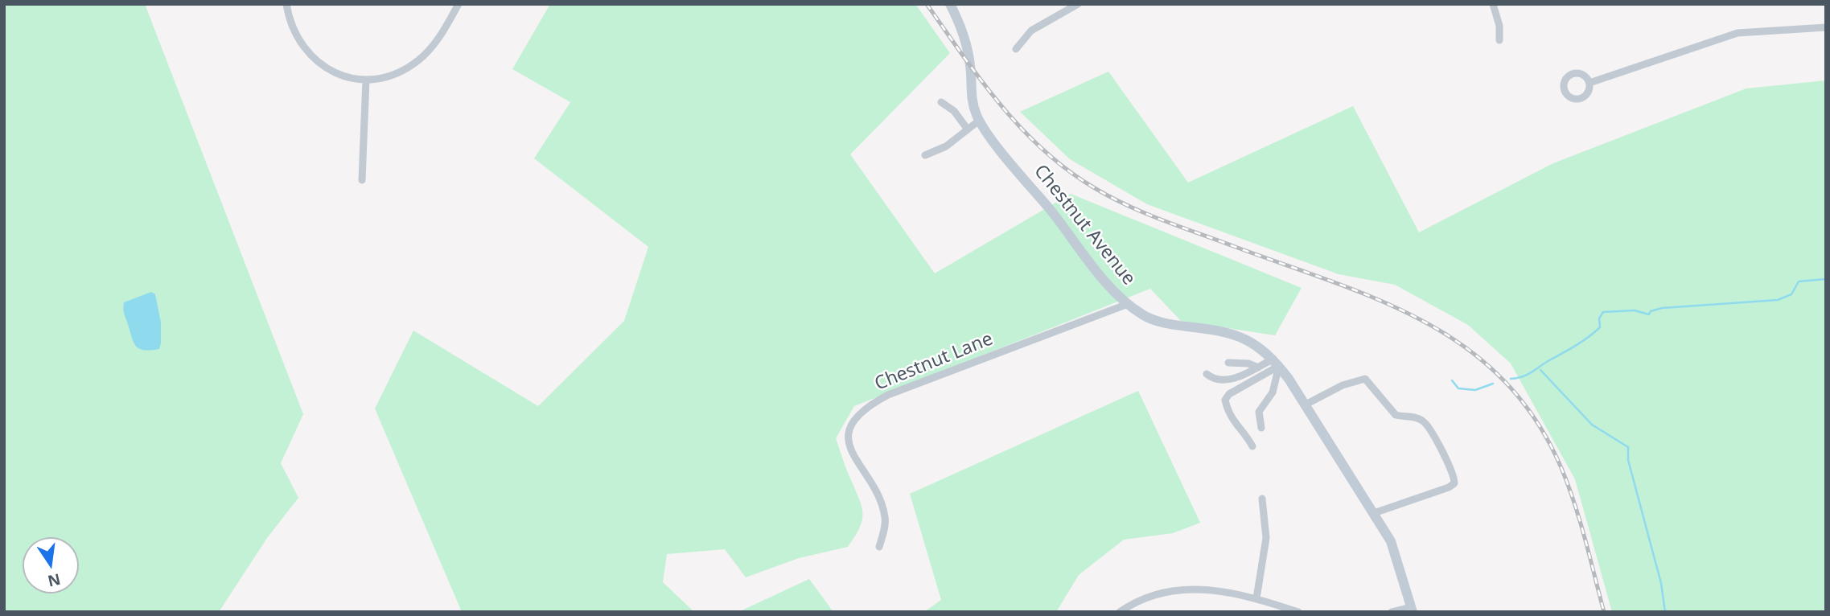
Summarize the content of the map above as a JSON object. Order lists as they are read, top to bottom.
{
  "streets": {
    "street": ["Chestnut Avenue", "Chestnut Lane"]
  },
  "crossings": [
    ["Chestnut Avenue", "Chestnut Lane"]
  ],
  "north": "bottom"
}
